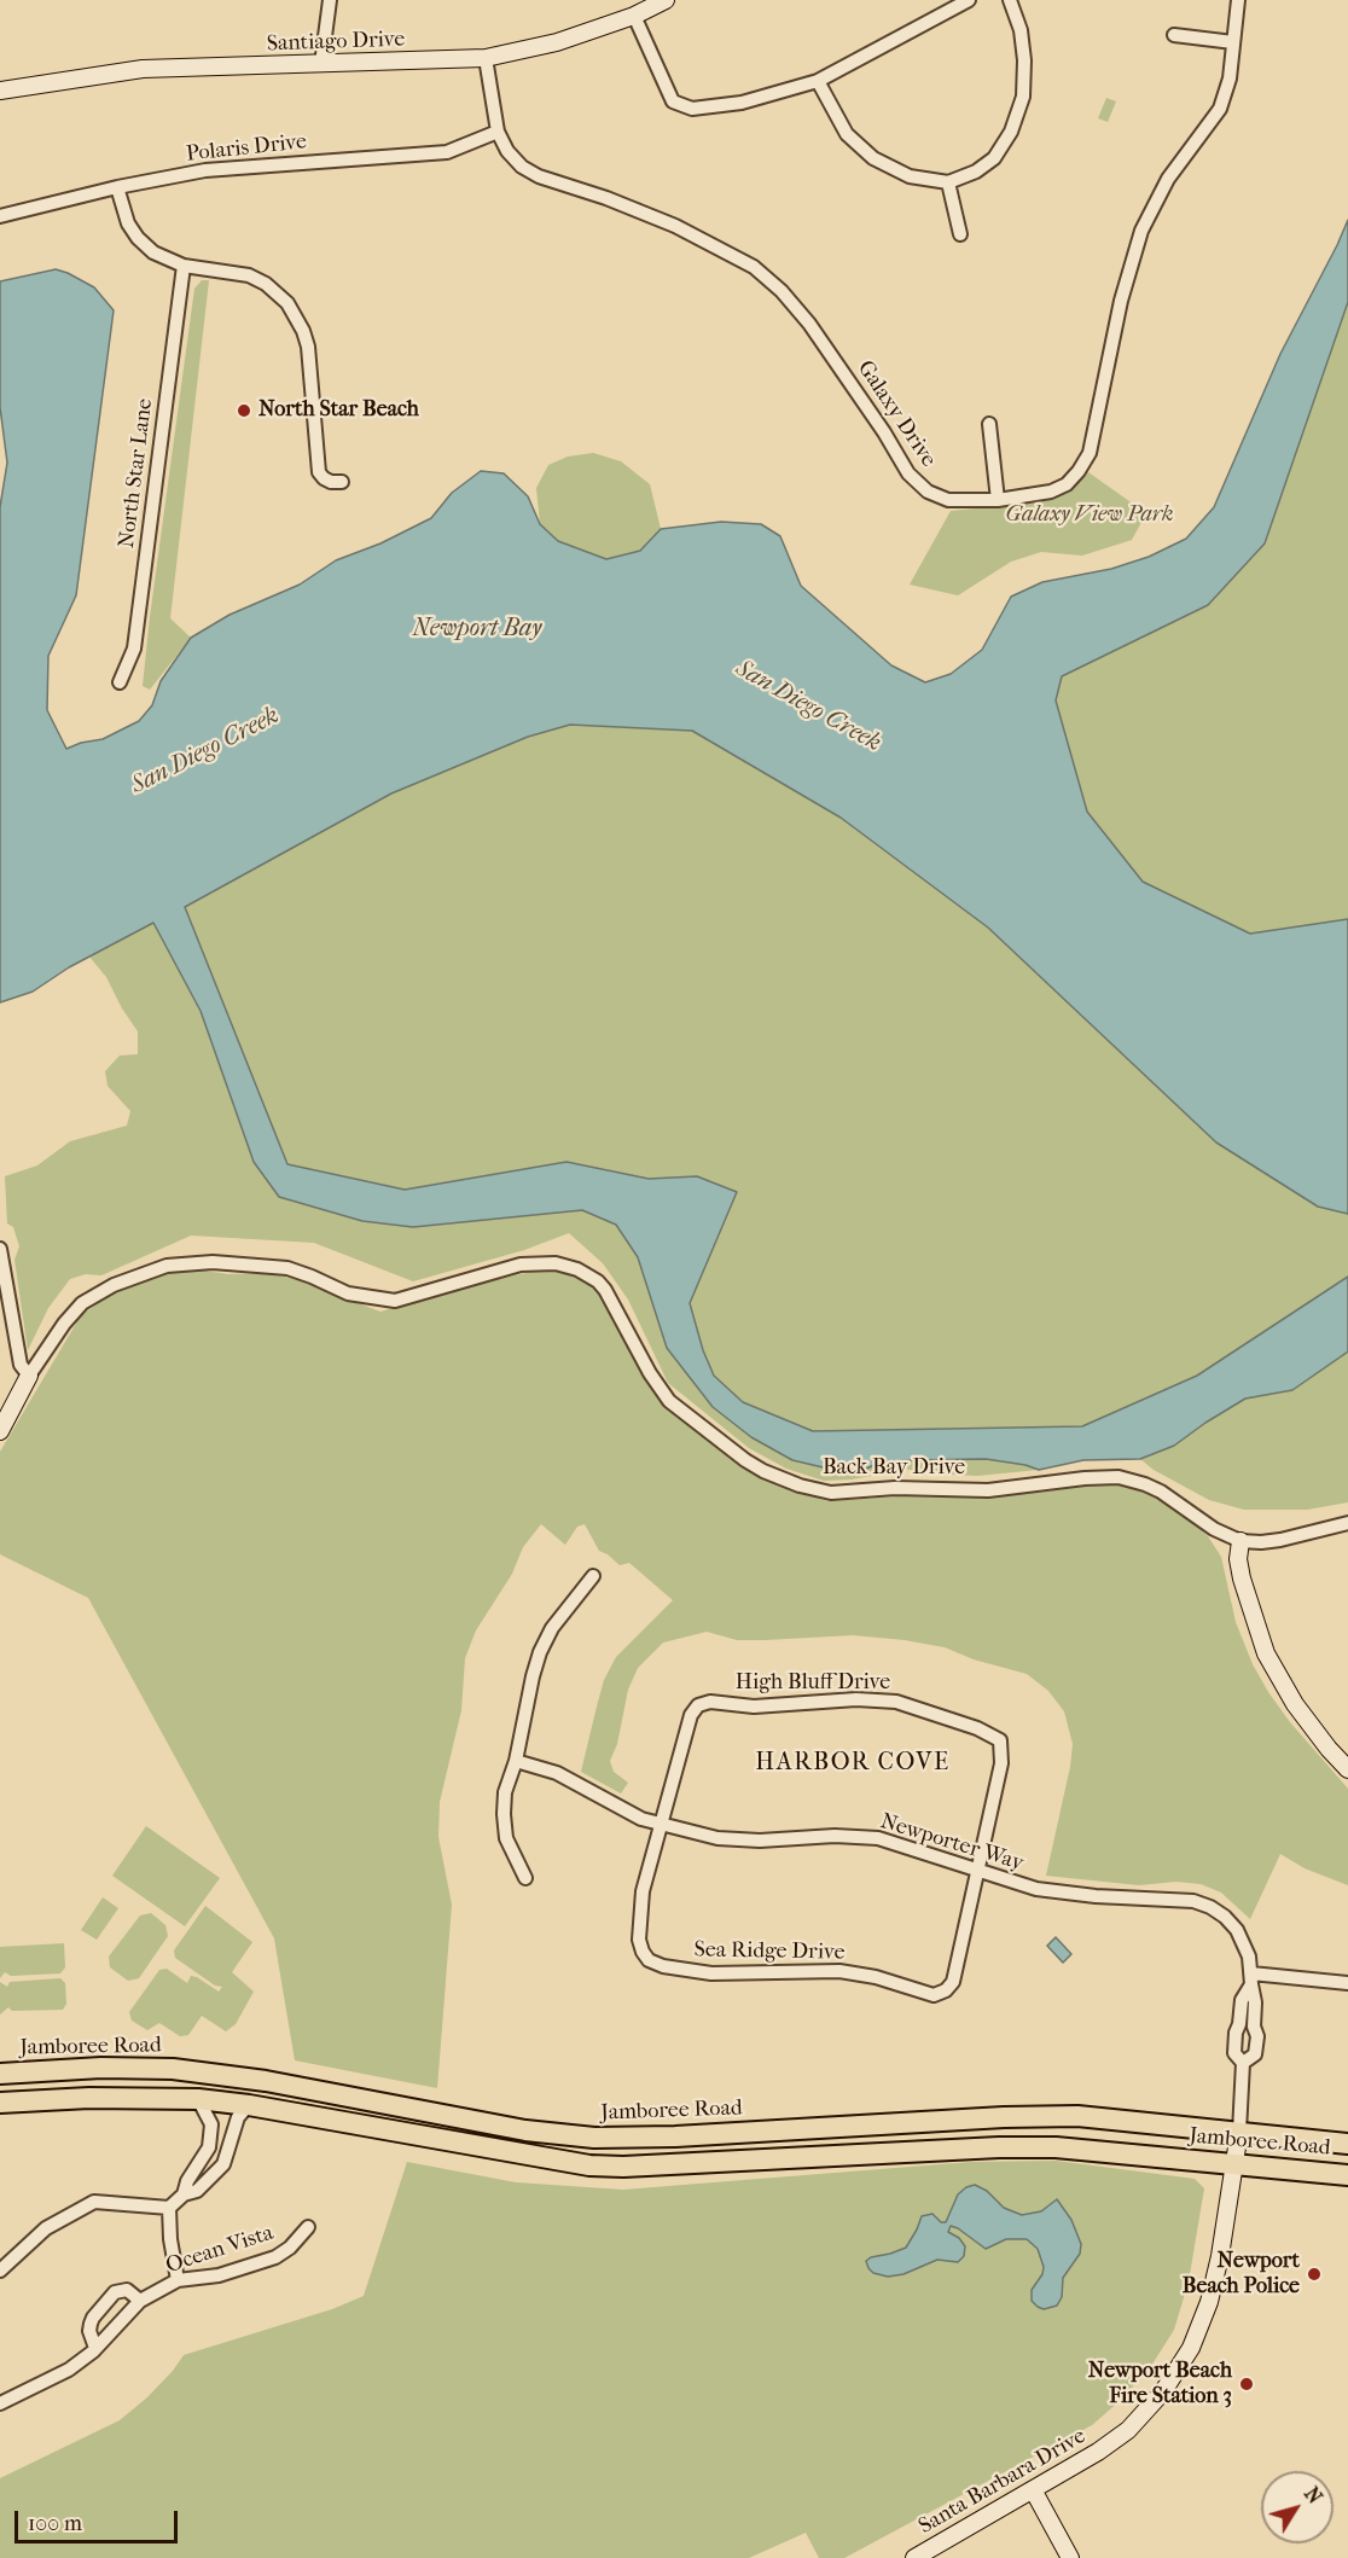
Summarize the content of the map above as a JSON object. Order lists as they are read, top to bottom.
{
  "streets": {
    "main road": ["Jamboree Road"],
    "street": [
      "Santiago Drive",
      "Polaris Drive",
      "Galaxy Drive",
      "North Star Lane",
      "Back Bay Drive",
      "High Bluff Drive",
      "Newporter Way",
      "Sea Ridge Drive",
      "Ocean Vista",
      "Santa Barbara Drive"
    ]
  },
  "crossings": [
    ["Santiago Drive", "Galaxy Drive"],
    ["Polaris Drive", "Galaxy Drive"],
    ["High Bluff Drive", "Newporter Way"],
    ["High Bluff Drive", "Sea Ridge Drive"],
    ["Newporter Way", "Sea Ridge Drive"],
    ["Newporter Way", "Jamboree Road"],
    ["Newporter Way", "Santa Barbara Drive"],
    ["Jamboree Road", "Santa Barbara Drive"]
  ],
  "districts": ["HARBOR COVE"],
  "water": ["Newport Bay", "San Diego Creek"],
  "parks": ["Galaxy View Park"],
  "places": ["North Star Beach", "Newport Beach Police", "Newport Beach Fire Station 3"],
  "scale_bar": "100 m",
  "north": "top right"
}
